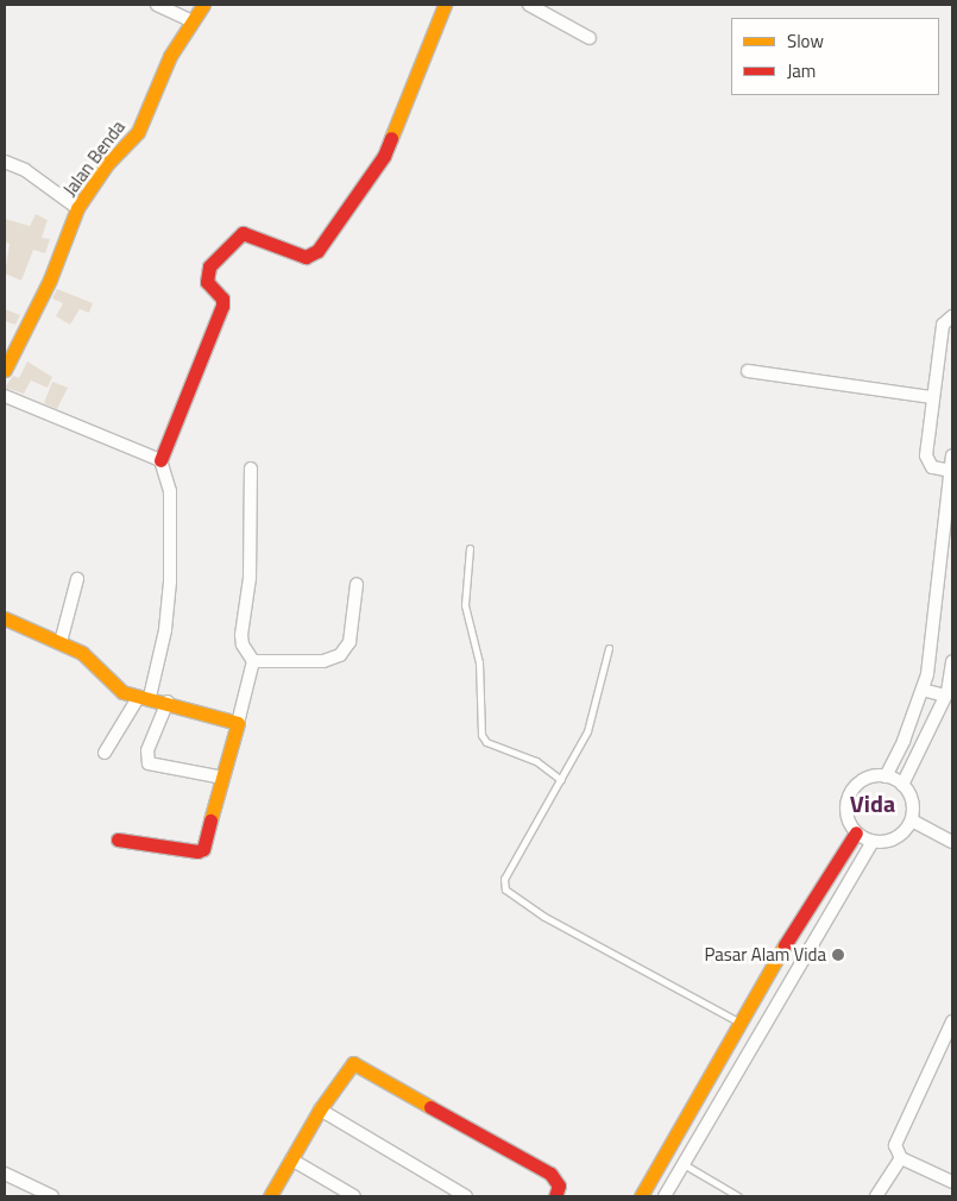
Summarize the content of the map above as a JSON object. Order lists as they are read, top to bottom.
{
  "streets": {
    "street": ["Jalan Benda"]
  },
  "districts": ["Vida"],
  "places": ["Pasar Alam Vida"],
  "legend": ["Slow", "Jam"]
}
